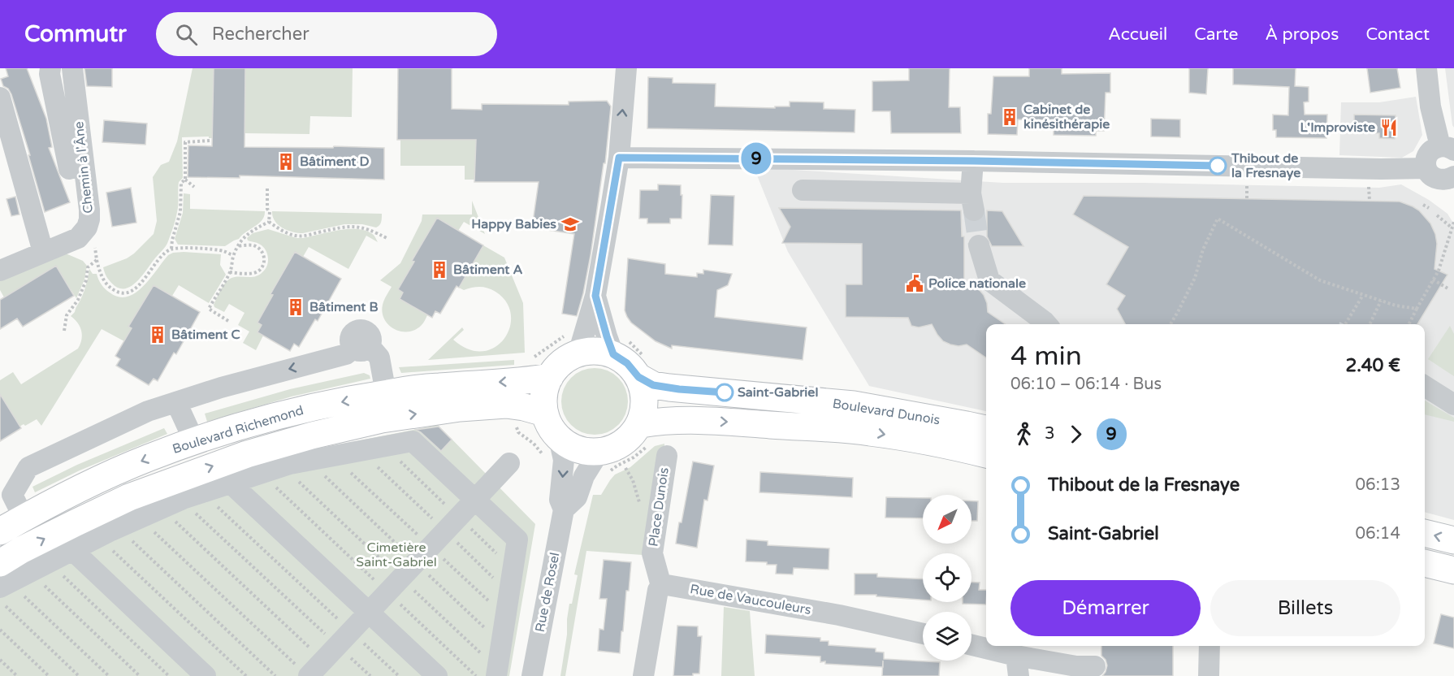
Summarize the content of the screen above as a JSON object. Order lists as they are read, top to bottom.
{
  "streets": {
    "main road": ["Boulevard Dunois", "Boulevard Richemond"],
    "street": [
      "Chemin à l'Âne",
      "Place Dunois",
      "Rue de Rosel",
      "Rue de Vaucouleurs"
    ]
  },
  "crossings": [
    ["Place Dunois", "Rue de Vaucouleurs"]
  ],
  "parks": ["Cimetière Saint-Gabriel"],
  "places": {
    "building": [
      "Cabinet de kinésithérapie",
      "Bâtiment D",
      "Bâtiment A",
      "Bâtiment B",
      "Bâtiment C"
    ],
    "restaurant": ["L'Improviste"],
    "other": ["Thibout de la Fresnaye", "Saint-Gabriel"],
    "school or university": ["Happy Babies"],
    "public building": ["Police nationale"]
  },
  "lines": ["bus line 9"],
  "north": "bottom left",
  "page": {
    "header": "Commutr",
    "search": "Rechercher",
    "nav": [
      "Accueil",
      "Carte",
      "À propos",
      "Contact"
    ],
    "on_map": "9",
    "heading": ["4 min", "06:10 – 06:14 · Bus", "2.40 €"],
    "legs": ["3", "9"],
    "list": [
      {
        "name": "Thibout de la Fresnaye",
        "value": "06:13"
      },
      {
        "name": "Saint-Gabriel",
        "value": "06:14"
      }
    ],
    "buttons": ["Démarrer", "Billets"]
  }
}
